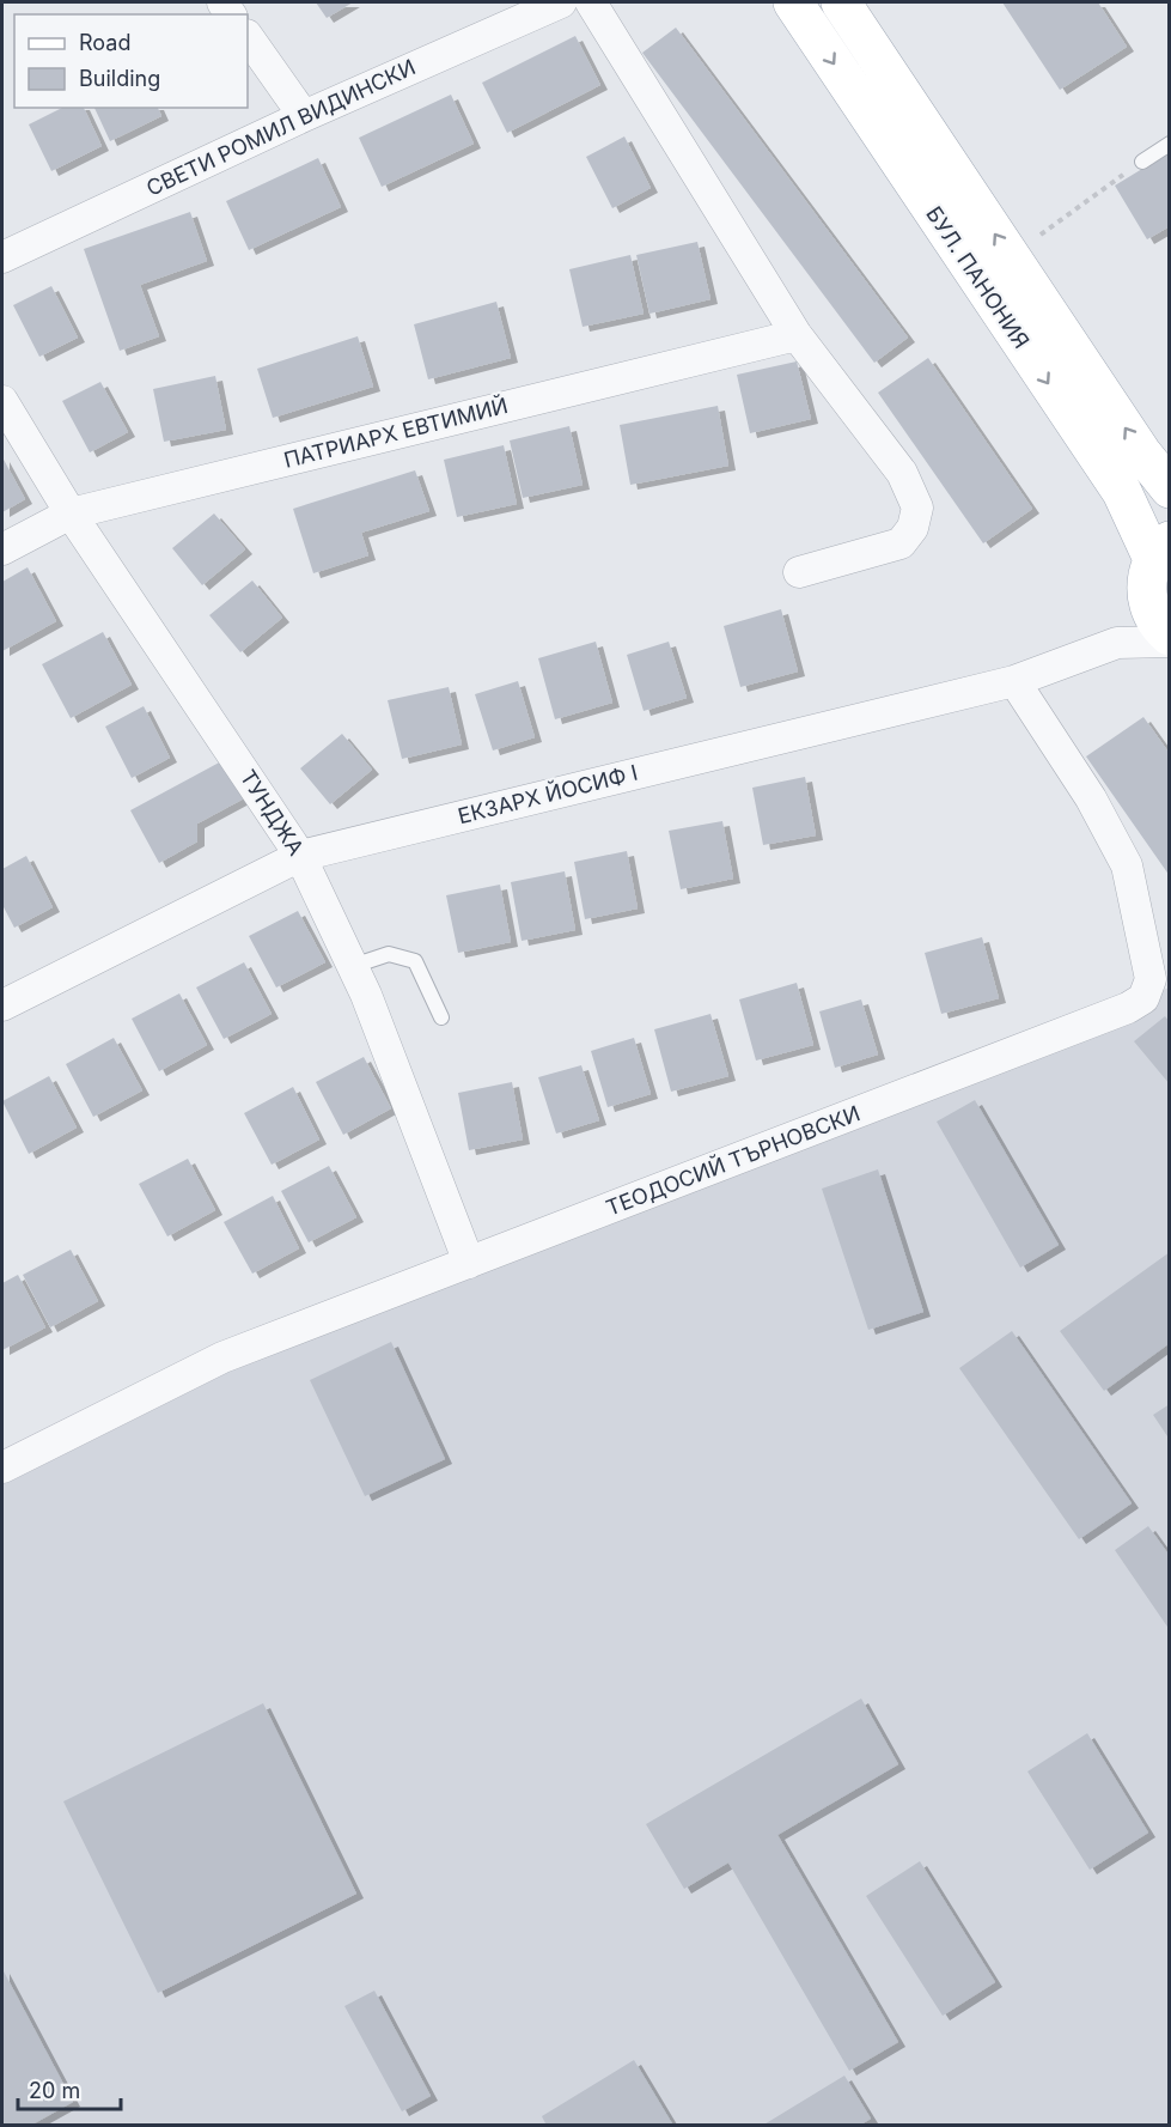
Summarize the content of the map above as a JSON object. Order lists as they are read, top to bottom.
{
  "streets": {
    "main road": ["БУЛ. ПАНОНИЯ"],
    "street": [
      "СВЕТИ РОМИЛ ВИДИНСКИ",
      "ПАТРИАРХ ЕВТИМИЙ",
      "ЕКЗАРХ ЙОСИФ I",
      "ТУНДЖА",
      "ТЕОДОСИЙ ТЪРНОВСКИ"
    ]
  },
  "crossings": [
    ["ПАТРИАРХ ЕВТИМИЙ", "ТУНДЖА"],
    ["ЕКЗАРХ ЙОСИФ I", "ТУНДЖА"],
    ["ЕКЗАРХ ЙОСИФ I", "ТЕОДОСИЙ ТЪРНОВСКИ"],
    ["ТУНДЖА", "ТЕОДОСИЙ ТЪРНОВСКИ"]
  ],
  "legend": ["Road", "Building"],
  "scale_bar": "20 m"
}
